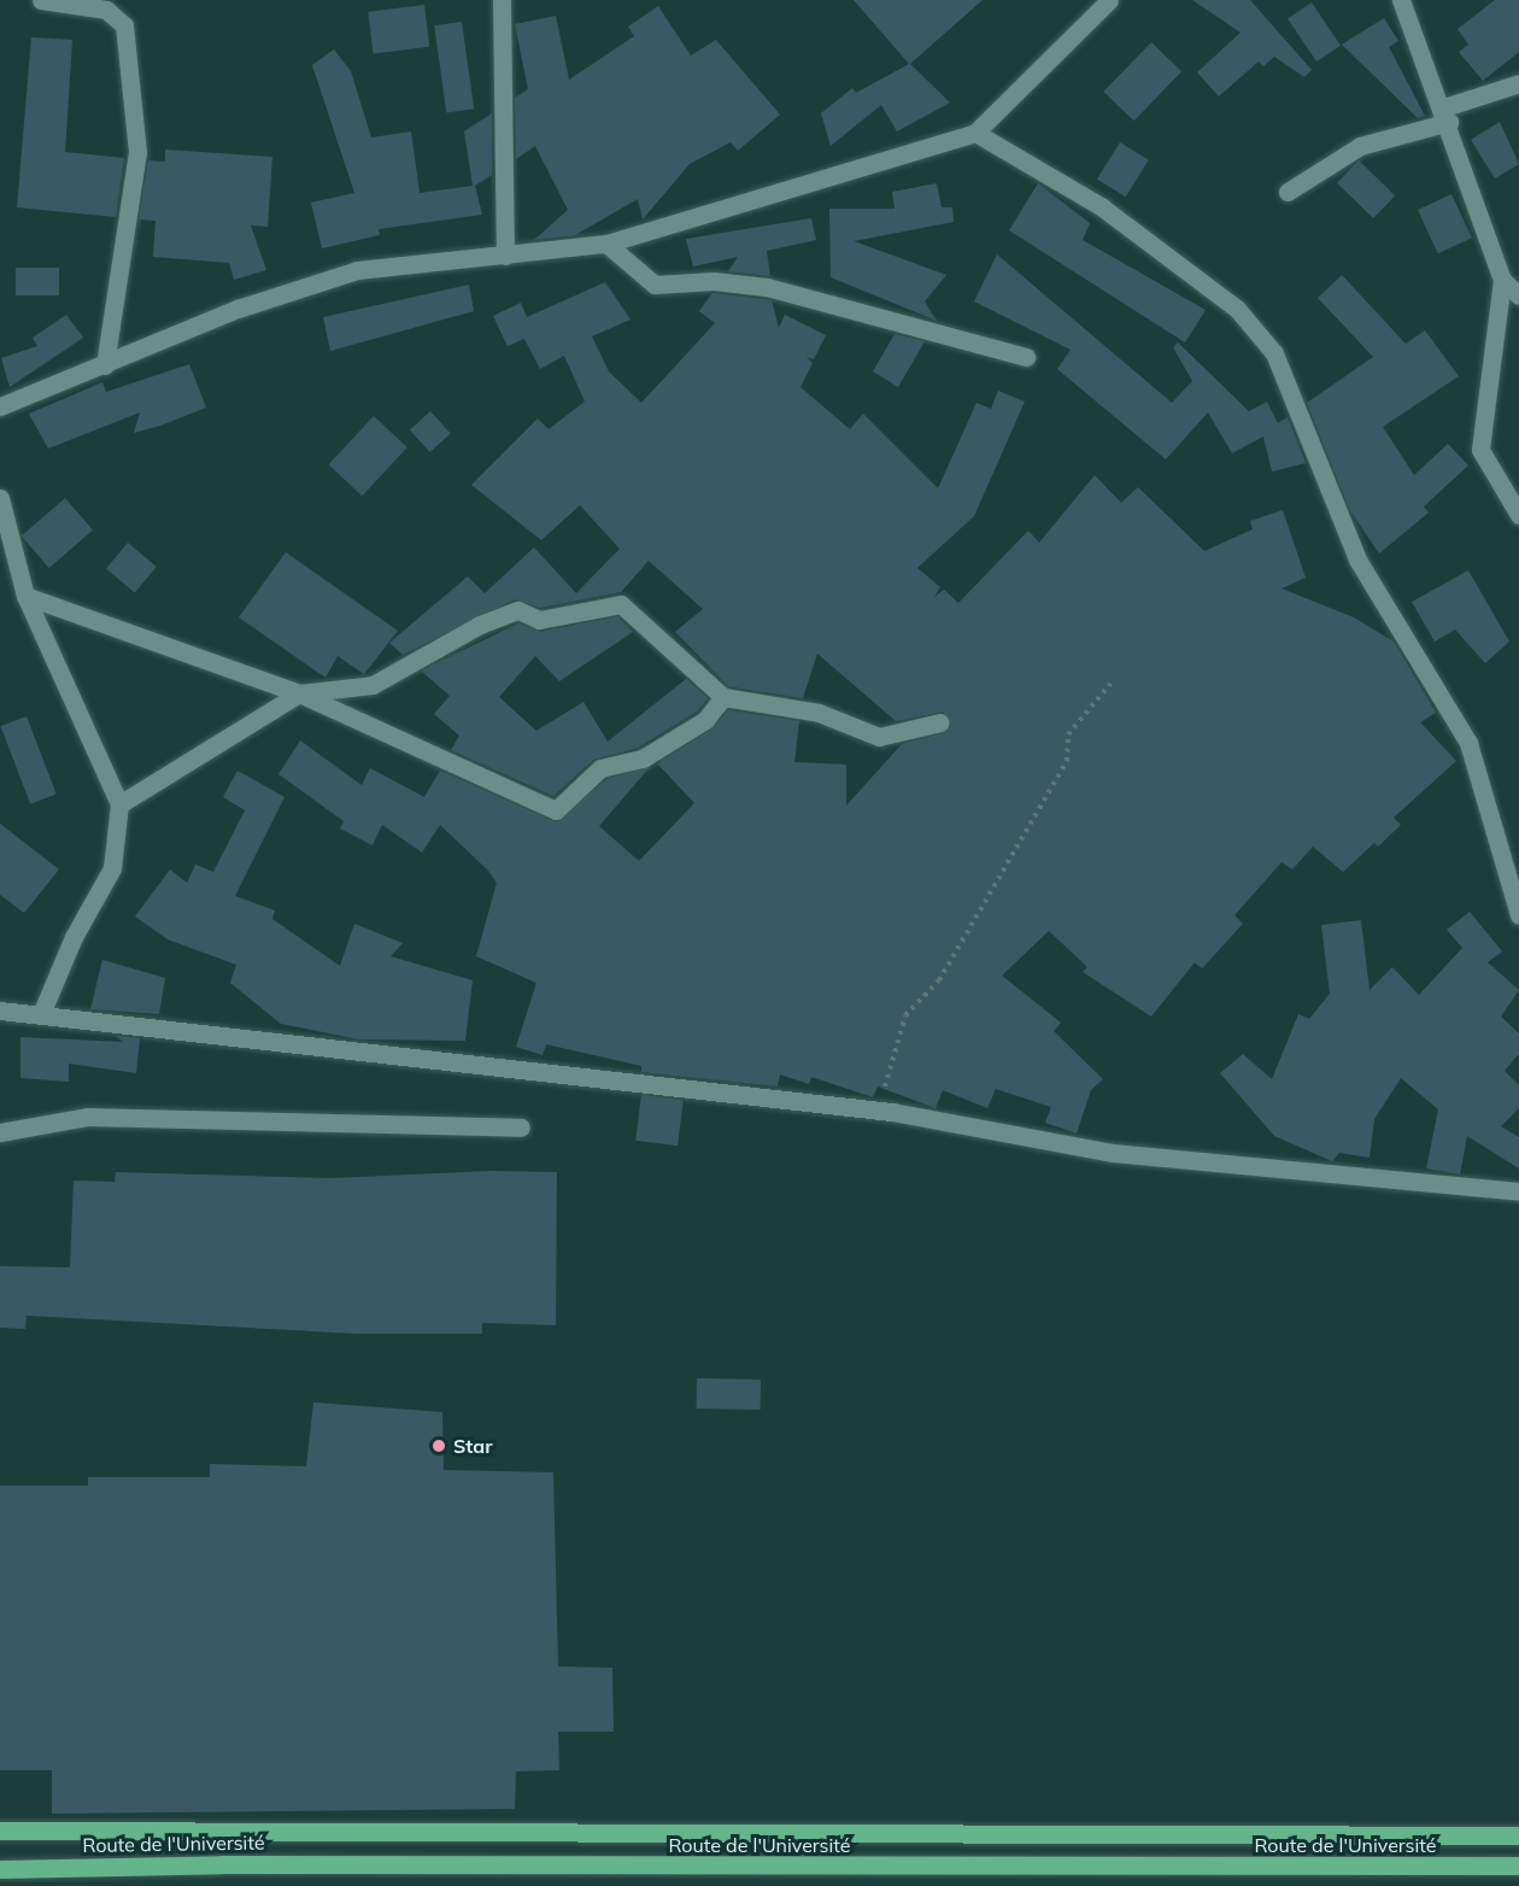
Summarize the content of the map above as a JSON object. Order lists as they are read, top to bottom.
{
  "streets": {
    "main road": ["Route de l'Université"]
  },
  "places": ["Star"]
}
